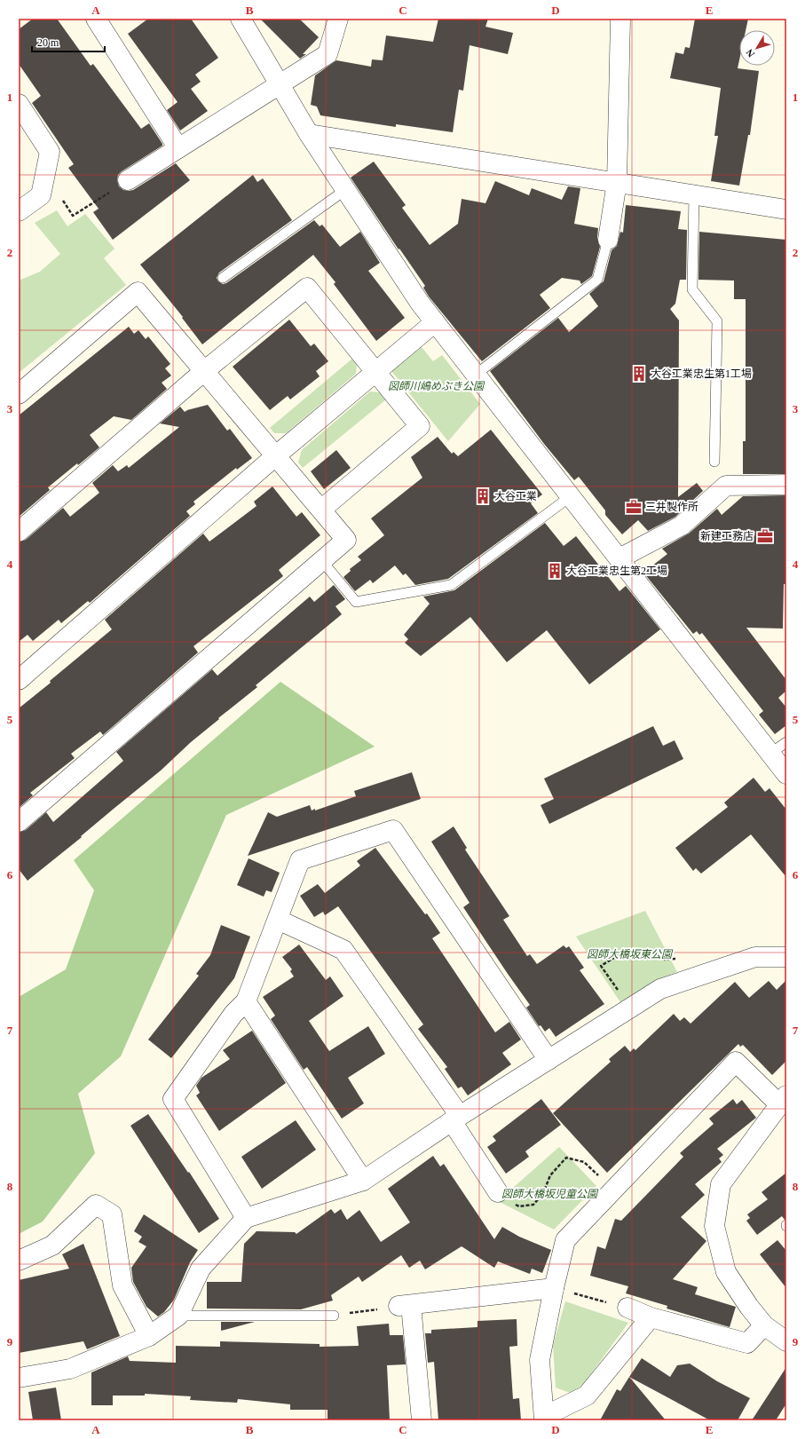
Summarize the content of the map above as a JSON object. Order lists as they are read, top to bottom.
{
  "parks": ["図師川嶋めぶき公園", "図師大橋坂東公園", "図師大橋坂児童公園"],
  "places": {
    "building": ["大谷工業忠生第1工場", "大谷工業", "大谷工業忠生第2工場"],
    "office": ["三井製作所", "新建工務店"]
  },
  "scale_bar": "20 m",
  "north": "bottom left",
  "grid": {
    "columns": [
      "A",
      "B",
      "C",
      "D",
      "E"
    ],
    "rows": [
      "1",
      "2",
      "3",
      "4",
      "5",
      "6",
      "7",
      "8",
      "9"
    ]
  }
}
